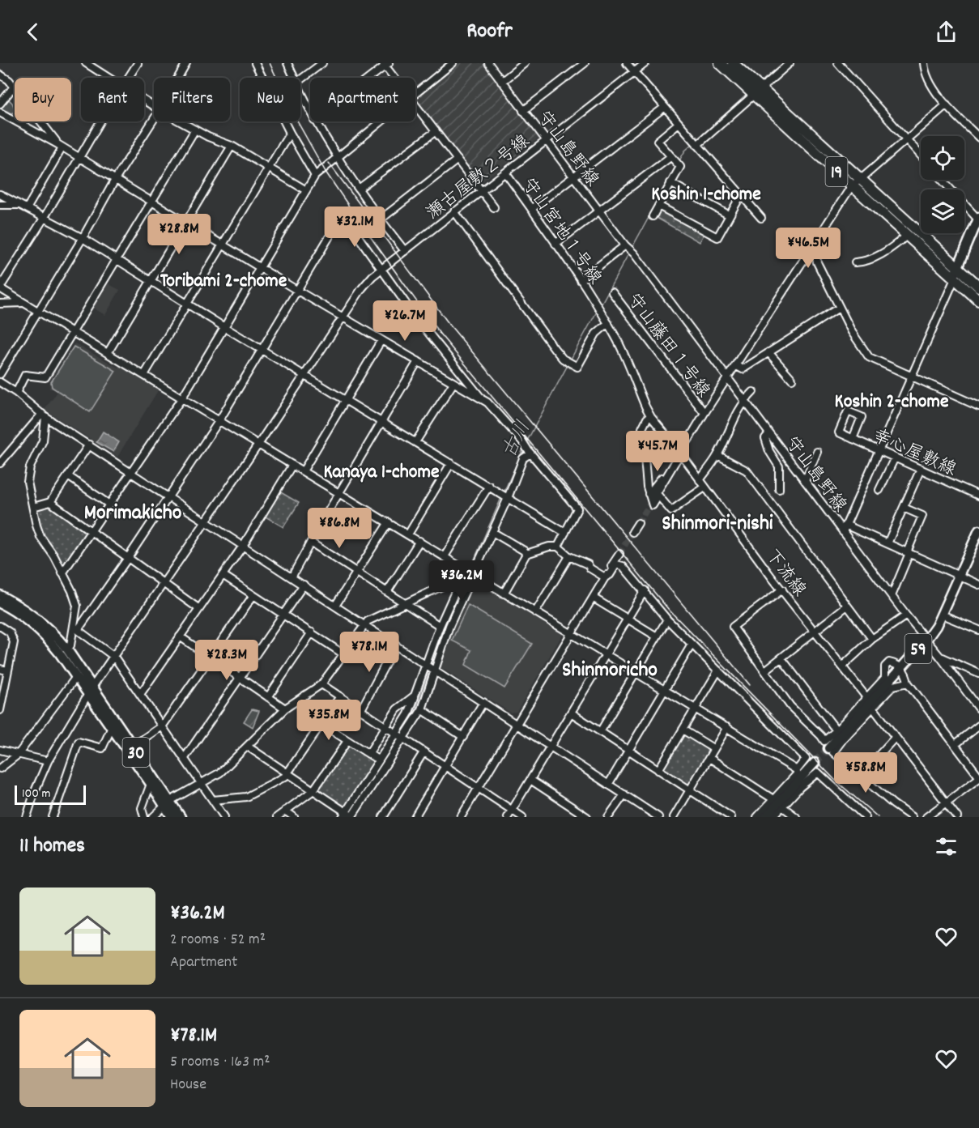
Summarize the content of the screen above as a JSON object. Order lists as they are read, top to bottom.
{
  "streets": {
    "highway": ["19"],
    "main road": ["59", "30"],
    "street": [
      "守山島野線",
      "瀬古屋敷２号線",
      "守山宮地１号線",
      "守山藤田１号線",
      "幸心屋敷線",
      "下流線"
    ]
  },
  "crossings": [
    ["守山島野線", "瀬古屋敷２号線"],
    ["守山島野線", "59"],
    ["瀬古屋敷２号線", "守山宮地１号線"],
    ["瀬古屋敷２号線", "30"]
  ],
  "districts": [
    "Koshin 1-chome",
    "Toribami 2-chome",
    "Koshin 2-chome",
    "Kanaya 1-chome",
    "Morimakicho",
    "Shinmori-nishi",
    "Shinmoricho"
  ],
  "water": ["古川"],
  "scale_bar": "100 m",
  "page": {
    "header": "Roofr",
    "chip": [
      "Buy",
      "Rent",
      "Filters",
      "New",
      "Apartment"
    ],
    "price": [
      "¥32.1M",
      "¥28.8M",
      "¥46.5M",
      "¥26.7M",
      "¥45.7M",
      "¥86.8M",
      "¥36.2M",
      "¥78.1M",
      "¥28.3M",
      "¥35.8M",
      "¥58.8M"
    ],
    "scale": "100 m",
    "heading": "11 homes",
    "list": [
      {
        "name": "¥36.2M",
        "note": "2 rooms · 52 m² · Apartment"
      },
      {
        "name": "¥78.1M",
        "note": "5 rooms · 163 m² · House"
      }
    ]
  }
}
